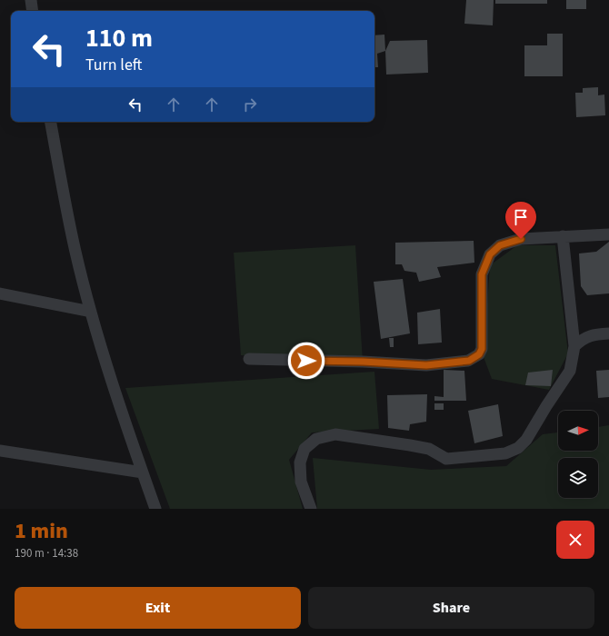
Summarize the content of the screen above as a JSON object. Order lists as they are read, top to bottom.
{
  "north": "right",
  "page": {
    "turn": ["110 m", "Turn left"],
    "heading": ["1 min", "190 m · 14:38"],
    "buttons": ["Exit", "Share"]
  }
}
